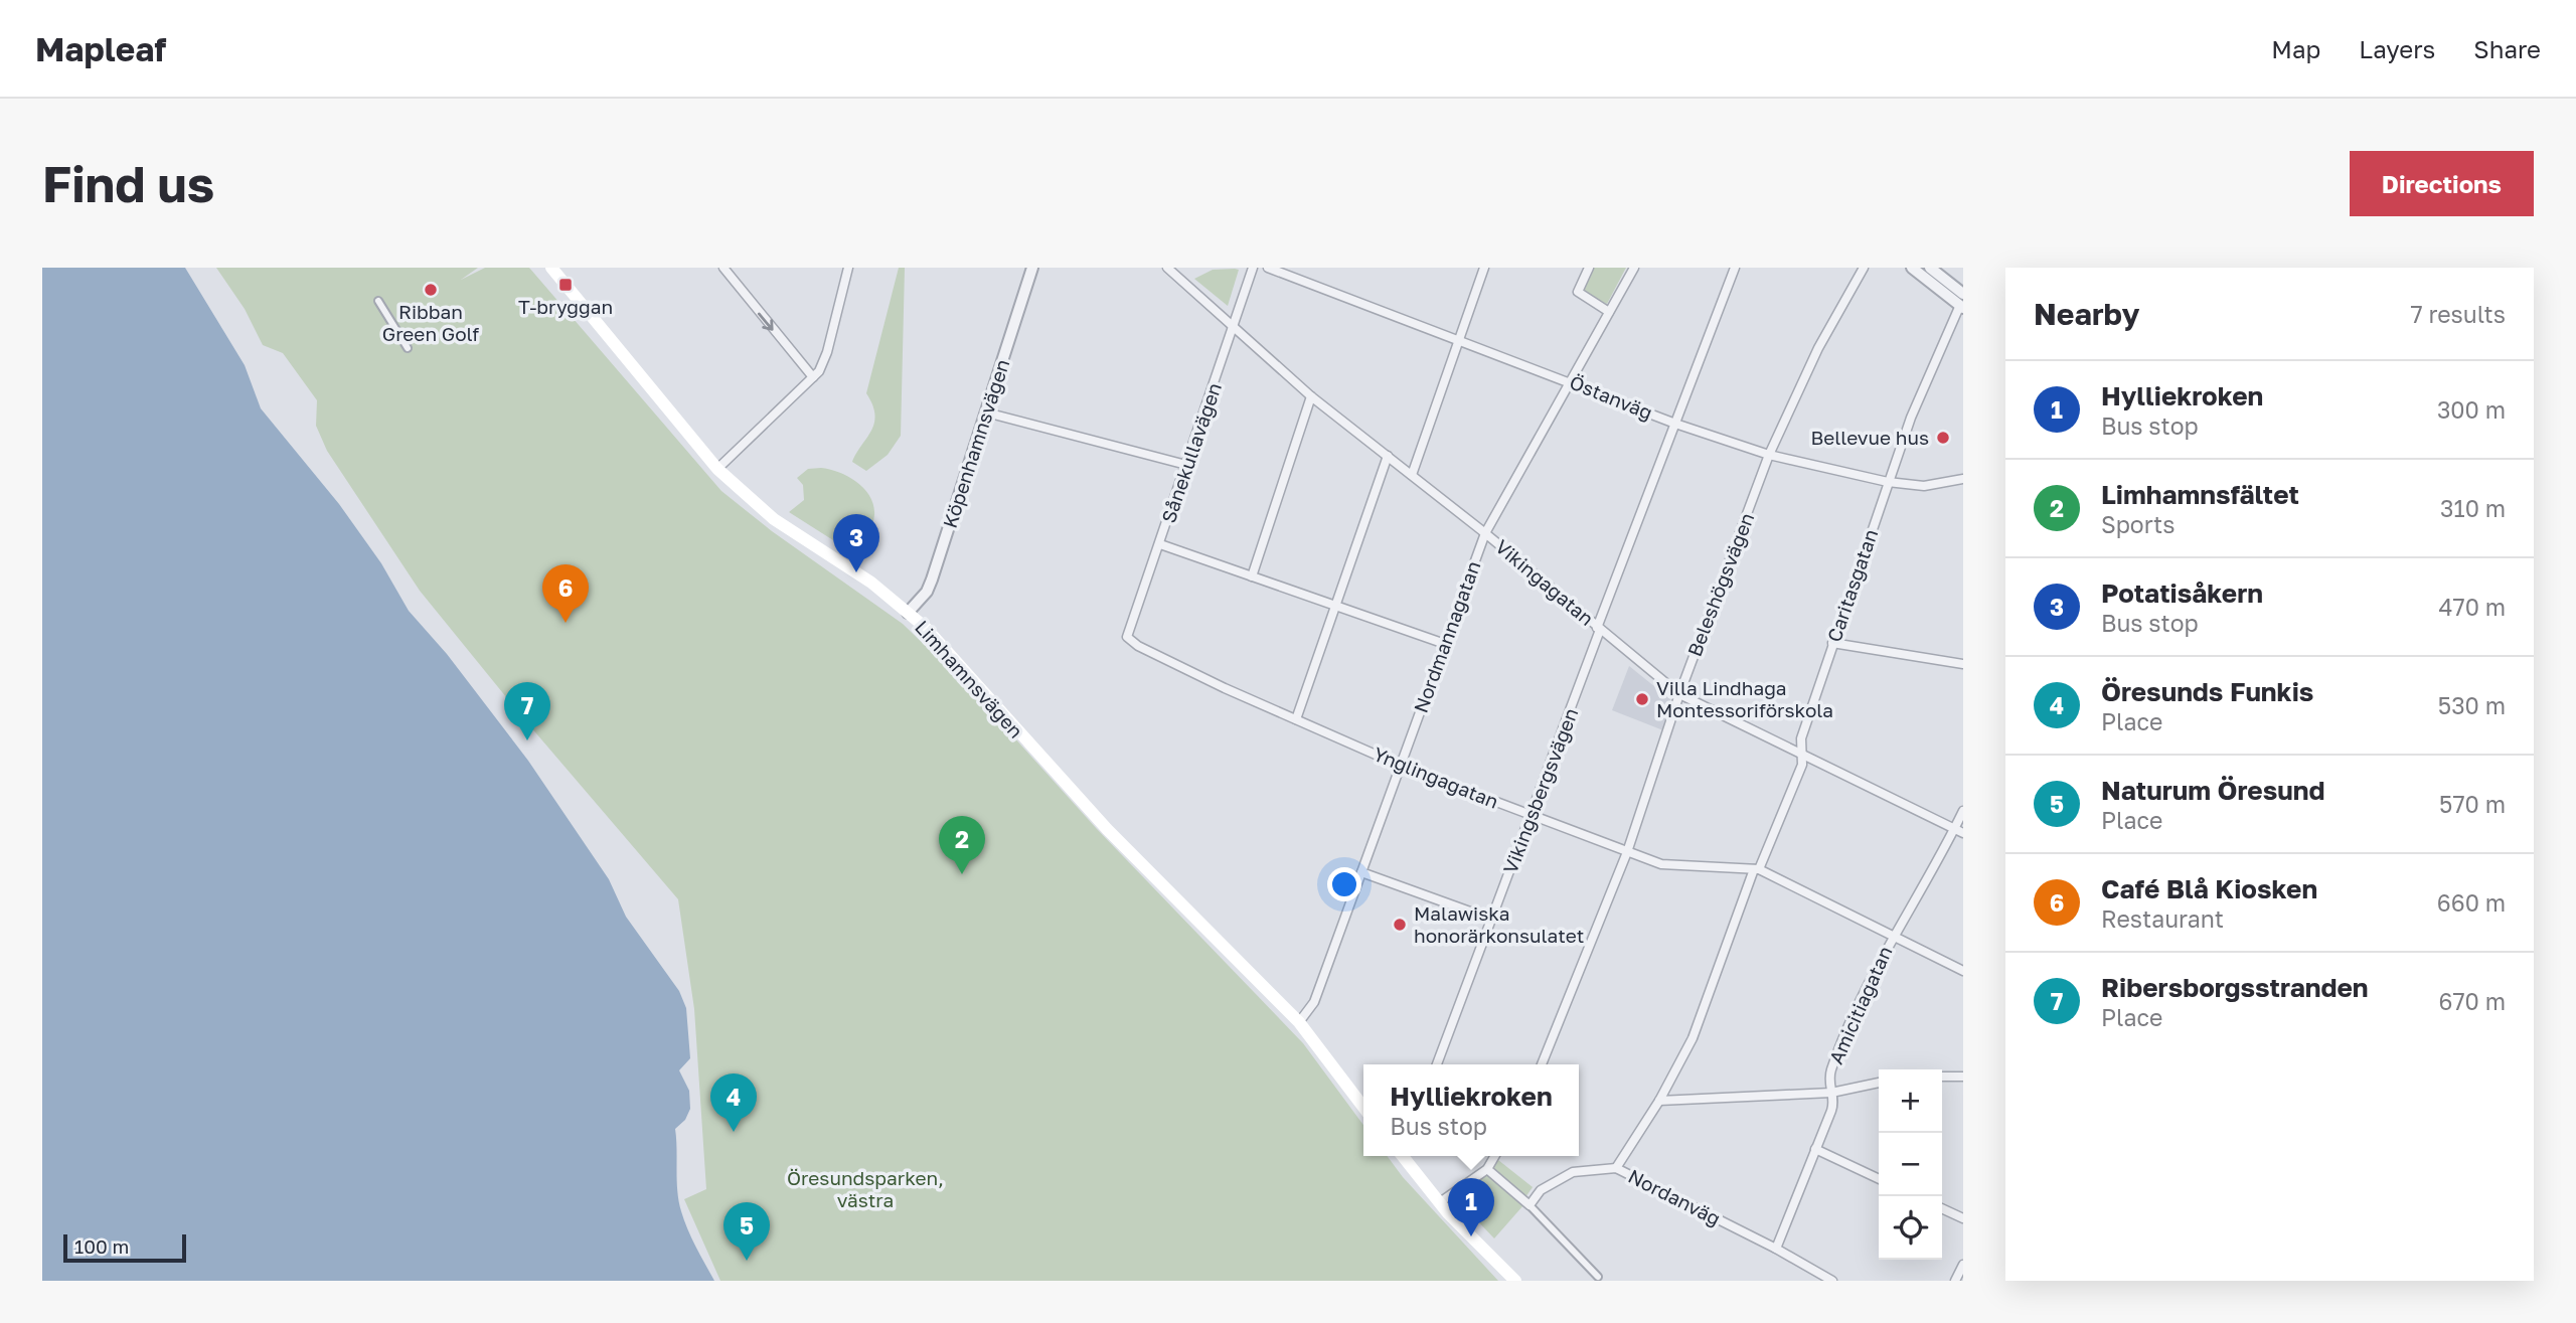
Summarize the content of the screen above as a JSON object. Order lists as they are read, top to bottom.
{
  "streets": {
    "main road": ["Limhamnsvägen"],
    "street": [
      "Östanväg",
      "Köpenhamnsvägen",
      "Sånekullavägen",
      "Vikingagatan",
      "Beleshögsvägen",
      "Caritasgatan",
      "Nordmannagatan",
      "Ynglingagatan",
      "Vikingsbergsvägen",
      "Amicitiagatan",
      "Nordanväg"
    ]
  },
  "crossings": [
    ["Östanväg", "Beleshögsvägen"],
    ["Östanväg", "Caritasgatan"],
    ["Östanväg", "Nordmannagatan"],
    ["Östanväg", "Vikingsbergsvägen"],
    ["Köpenhamnsvägen", "Limhamnsvägen"],
    ["Sånekullavägen", "Vikingagatan"],
    ["Sånekullavägen", "Ynglingagatan"],
    ["Vikingagatan", "Beleshögsvägen"],
    ["Vikingagatan", "Caritasgatan"],
    ["Vikingagatan", "Nordmannagatan"],
    ["Vikingagatan", "Vikingsbergsvägen"],
    ["Vikingagatan", "Amicitiagatan"],
    ["Beleshögsvägen", "Ynglingagatan"],
    ["Caritasgatan", "Ynglingagatan"],
    ["Caritasgatan", "Nordanväg"],
    ["Nordmannagatan", "Limhamnsvägen"],
    ["Nordmannagatan", "Ynglingagatan"],
    ["Ynglingagatan", "Vikingsbergsvägen"],
    ["Amicitiagatan", "Nordanväg"]
  ],
  "parks": ["Öresundsparken, västra"],
  "places": {
    "transit": ["T-bryggan"],
    "other": [
      "Ribban Green Golf",
      "Bellevue hus",
      "Villa Lindhaga Montessoriförskola",
      "Malawiska honorärkonsulatet"
    ]
  },
  "scale_bar": "100 m",
  "page": {
    "header": "Mapleaf",
    "nav": ["Map", "Layers", "Share"],
    "buttons": "Directions",
    "title": "Find us",
    "heading": ["Nearby", "7 results"],
    "list": [
      {
        "mark": "1",
        "name": "Hylliekroken",
        "note": "Bus stop",
        "value": "300 m"
      },
      {
        "mark": "2",
        "name": "Limhamnsfältet",
        "note": "Sports",
        "value": "310 m"
      },
      {
        "mark": "3",
        "name": "Potatisåkern",
        "note": "Bus stop",
        "value": "470 m"
      },
      {
        "mark": "4",
        "name": "Öresunds Funkis",
        "note": "Place",
        "value": "530 m"
      },
      {
        "mark": "5",
        "name": "Naturum Öresund",
        "note": "Place",
        "value": "570 m"
      },
      {
        "mark": "6",
        "name": "Café Blå Kiosken",
        "note": "Restaurant",
        "value": "660 m"
      },
      {
        "mark": "7",
        "name": "Ribersborgsstranden",
        "note": "Place",
        "value": "670 m"
      }
    ],
    "pins": [
      "3",
      "6",
      "7",
      "2",
      "4",
      "1",
      "5"
    ],
    "popup": ["Hylliekroken", "Bus stop"],
    "map_buttons": ["+", "−"],
    "scale": "100 m"
  }
}
